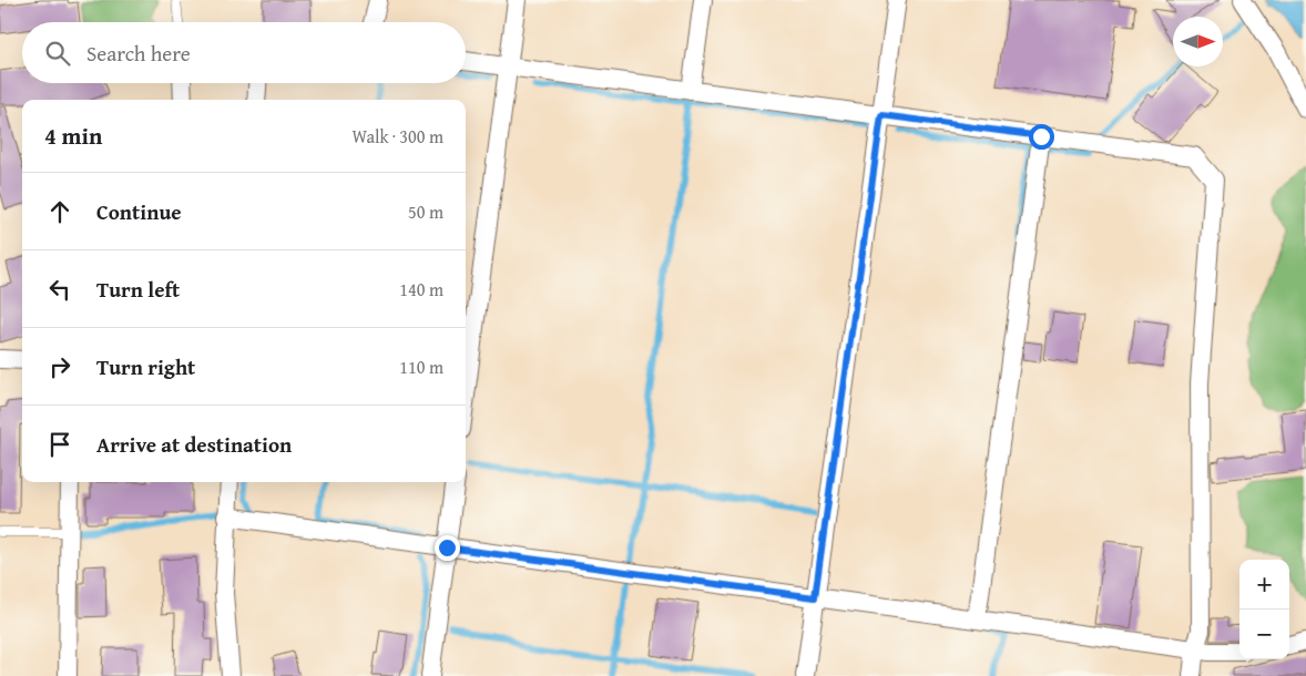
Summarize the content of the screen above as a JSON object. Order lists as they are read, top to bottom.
{
  "north": "right",
  "page": {
    "search": "Search here",
    "heading": ["4 min", "Walk · 300 m"],
    "list": [
      ["Continue", "50 m"],
      ["Turn left", "140 m"],
      ["Turn right", "110 m"],
      "Arrive at destination"
    ],
    "map_buttons": ["+", "−"]
  }
}
